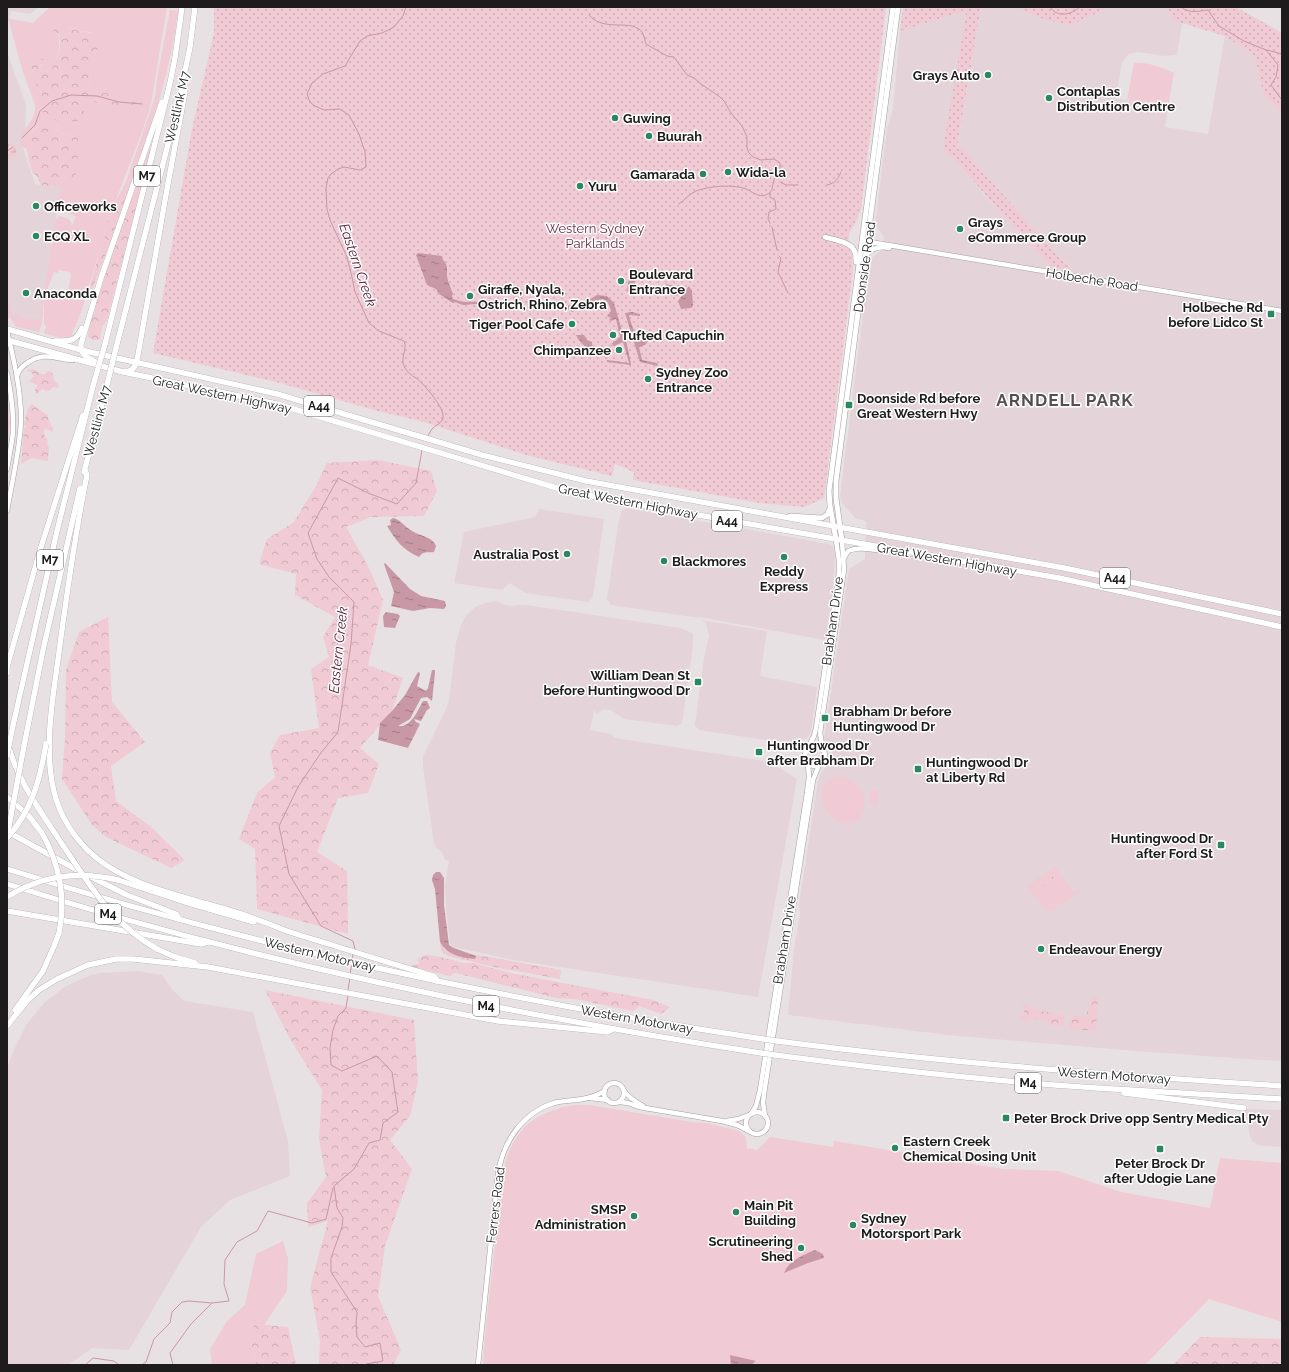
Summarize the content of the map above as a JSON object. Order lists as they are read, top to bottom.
{
  "streets": {
    "highway": [
      "Westlink M7",
      "M7",
      "Great Western Highway",
      "A44",
      "M4",
      "Western Motorway"
    ],
    "main road": [
      "Doonside Road",
      "Holbeche Road",
      "Brabham Drive",
      "Ferrers Road"
    ]
  },
  "crossings": [
    ["Westlink M7", "M7"],
    ["M7", "Great Western Highway"],
    ["Doonside Road", "Holbeche Road"],
    ["Doonside Road", "Great Western Highway"],
    ["Doonside Road", "Brabham Drive"],
    ["Great Western Highway", "Brabham Drive"]
  ],
  "districts": ["ARNDELL PARK"],
  "water": ["Eastern Creek"],
  "parks": ["Western Sydney Parklands"],
  "places": {
    "other": [
      "Grays Auto",
      "Contaplas Distribution Centre",
      "Guwing",
      "Buurah",
      "Wida-la",
      "Gamarada",
      "Yuru",
      "Officeworks",
      "Grays eCommerce Group",
      "ECQ XL",
      "Boulevard Entrance",
      "Anaconda",
      "Giraffe, Nyala, Ostrich, Rhino, Zebra",
      "Tiger Pool Cafe",
      "Tufted Capuchin",
      "Chimpanzee",
      "Sydney Zoo Entrance",
      "Australia Post",
      "Reddy Express",
      "Blackmores",
      "Endeavour Energy",
      "Eastern Creek Chemical Dosing Unit",
      "Main Pit Building",
      "SMSP Administration",
      "Sydney Motorsport Park",
      "Scrutineering Shed"
    ],
    "transit": [
      "Holbeche Rd before Lidco St",
      "Doonside Rd before Great Western Hwy",
      "William Dean St before Huntingwood Dr",
      "Brabham Dr before Huntingwood Dr",
      "Huntingwood Dr after Brabham Dr",
      "Huntingwood Dr at Liberty Rd",
      "Huntingwood Dr after Ford St",
      "Peter Brock Drive opp Sentry Medical Pty",
      "Peter Brock Dr after Udogie Lane"
    ]
  }
}
